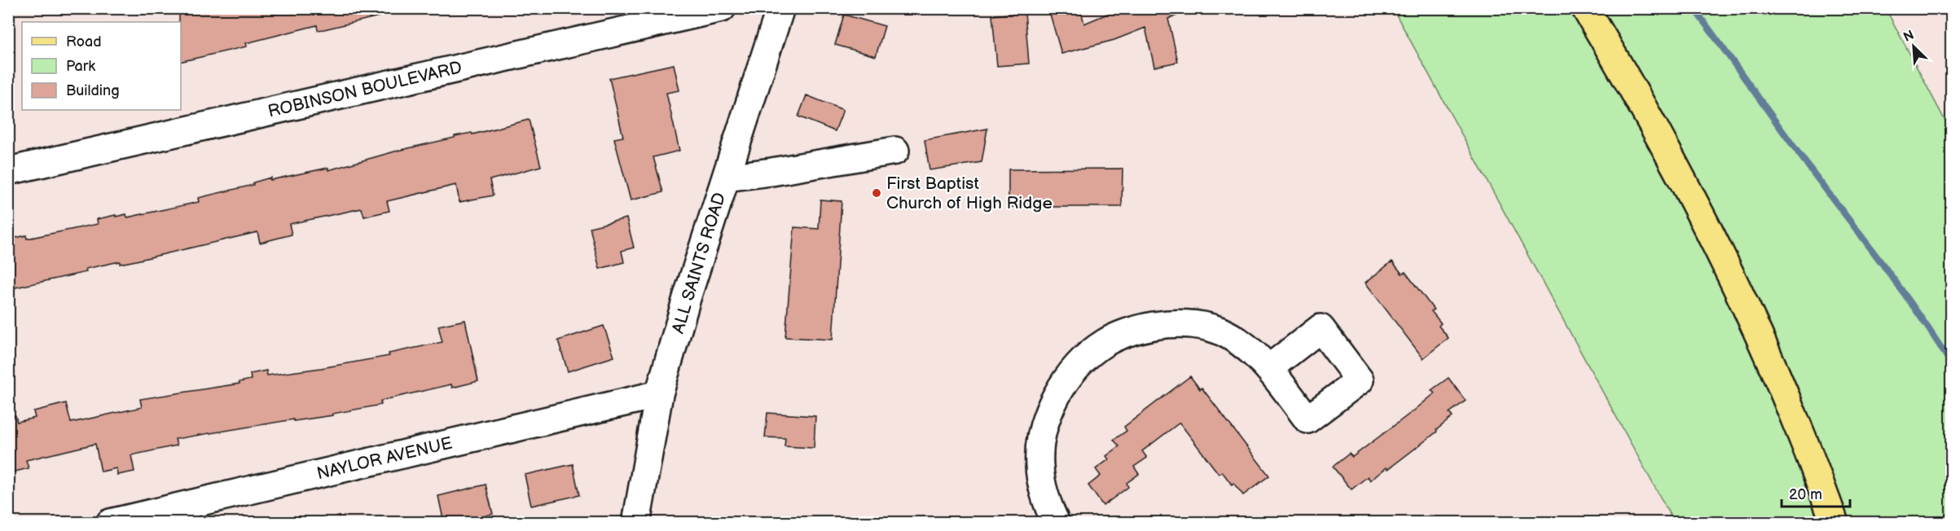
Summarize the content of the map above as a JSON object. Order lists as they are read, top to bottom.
{
  "streets": {
    "street": ["ROBINSON BOULEVARD", "ALL SAINTS ROAD", "NAYLOR AVENUE"]
  },
  "crossings": [
    ["ALL SAINTS ROAD", "NAYLOR AVENUE"]
  ],
  "places": ["First Baptist Church of High Ridge"],
  "legend": ["Road", "Park", "Building"],
  "scale_bar": "20 m",
  "north": "top left"
}
